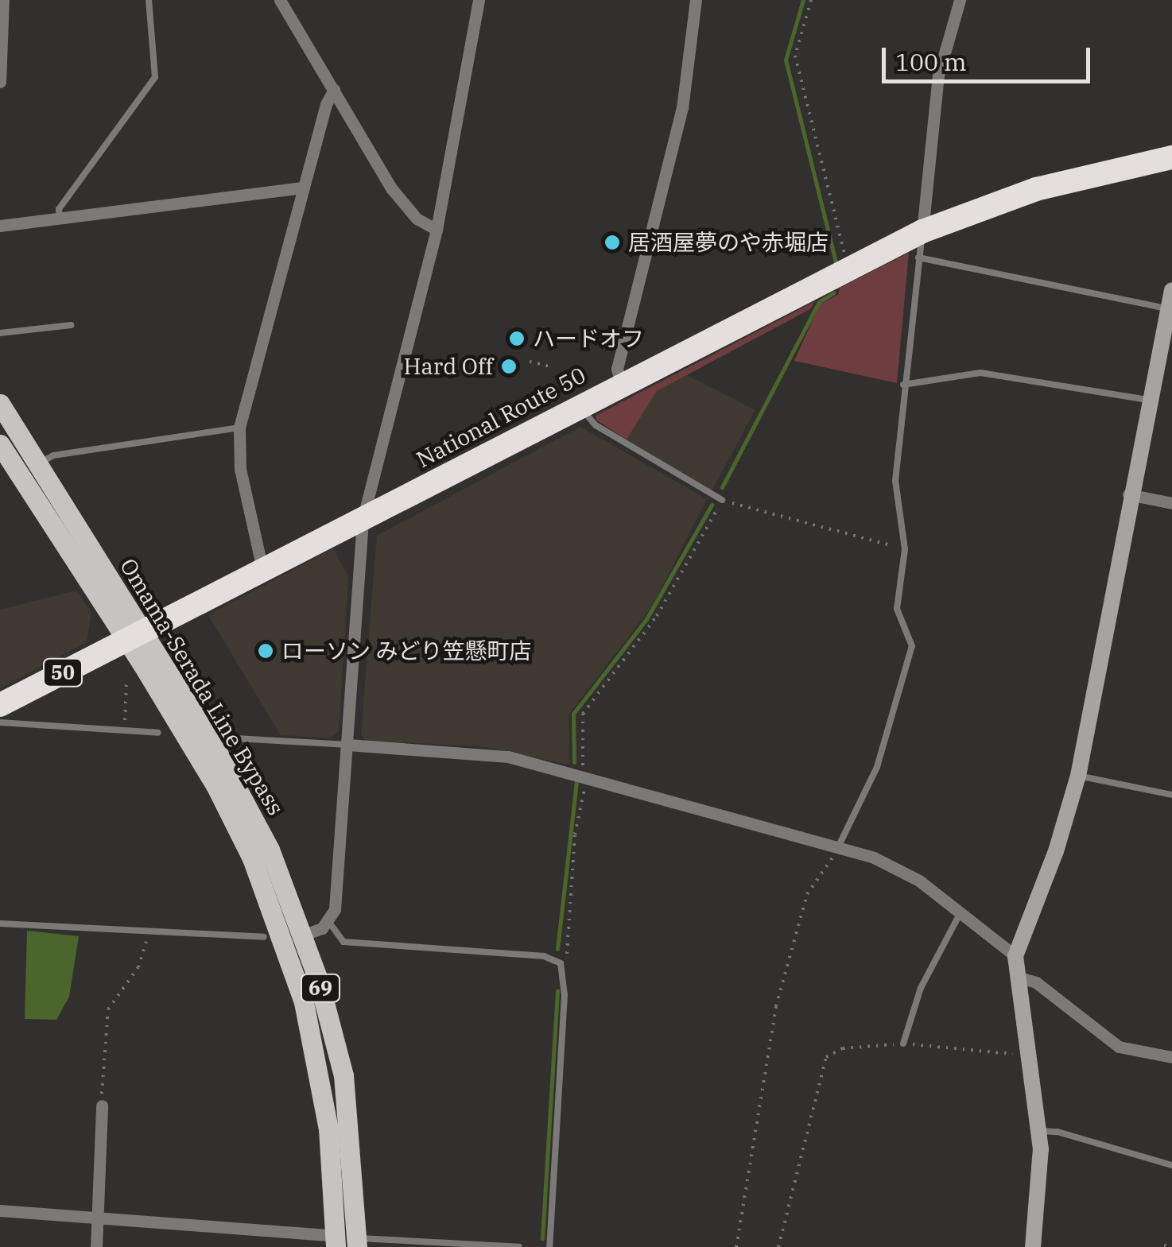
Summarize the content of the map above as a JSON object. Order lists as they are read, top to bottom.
{
  "streets": {
    "highway": ["National Route 50", "50"],
    "main road": ["Omama-Serada Line Bypass", "69"]
  },
  "crossings": [
    ["National Route 50", "Omama-Serada Line Bypass"]
  ],
  "places": [
    "居酒屋夢のや赤堀店",
    "ハードオフ",
    "Hard Off",
    "ローソン みどり笠懸町店"
  ],
  "scale_bar": "100 m"
}
